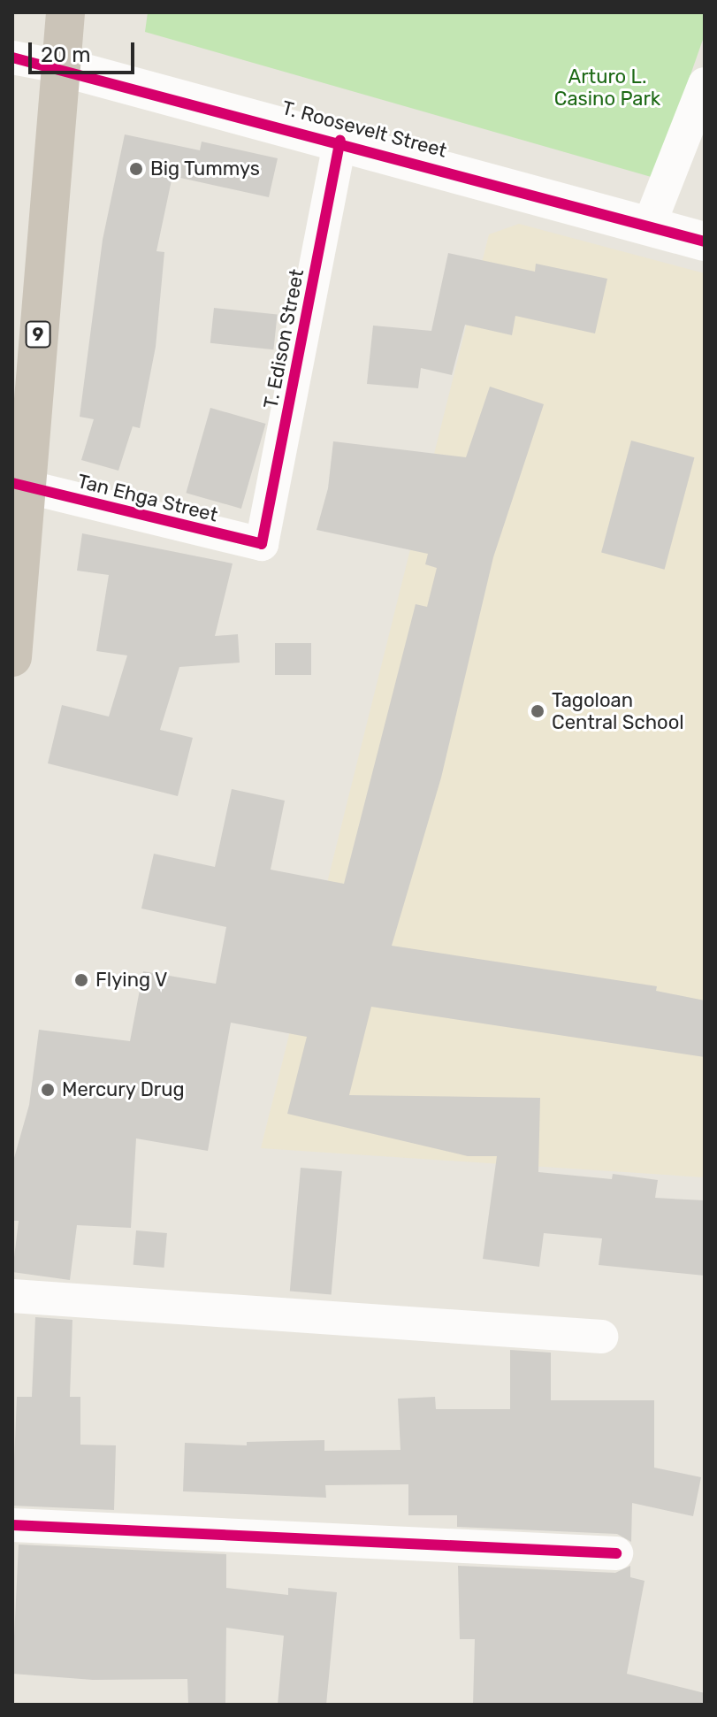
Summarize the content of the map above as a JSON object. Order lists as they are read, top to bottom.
{
  "streets": {
    "highway": ["9"],
    "street": ["T. Roosevelt Street", "T. Edison Street", "Tan Ehga Street"]
  },
  "crossings": [
    ["T. Roosevelt Street", "9"],
    ["T. Roosevelt Street", "T. Edison Street"],
    ["9", "Tan Ehga Street"],
    ["T. Edison Street", "Tan Ehga Street"]
  ],
  "parks": ["Arturo L. Casino Park"],
  "places": [
    "Big Tummys",
    "Tagoloan Central School",
    "Flying V",
    "Mercury Drug"
  ],
  "scale_bar": "20 m"
}
